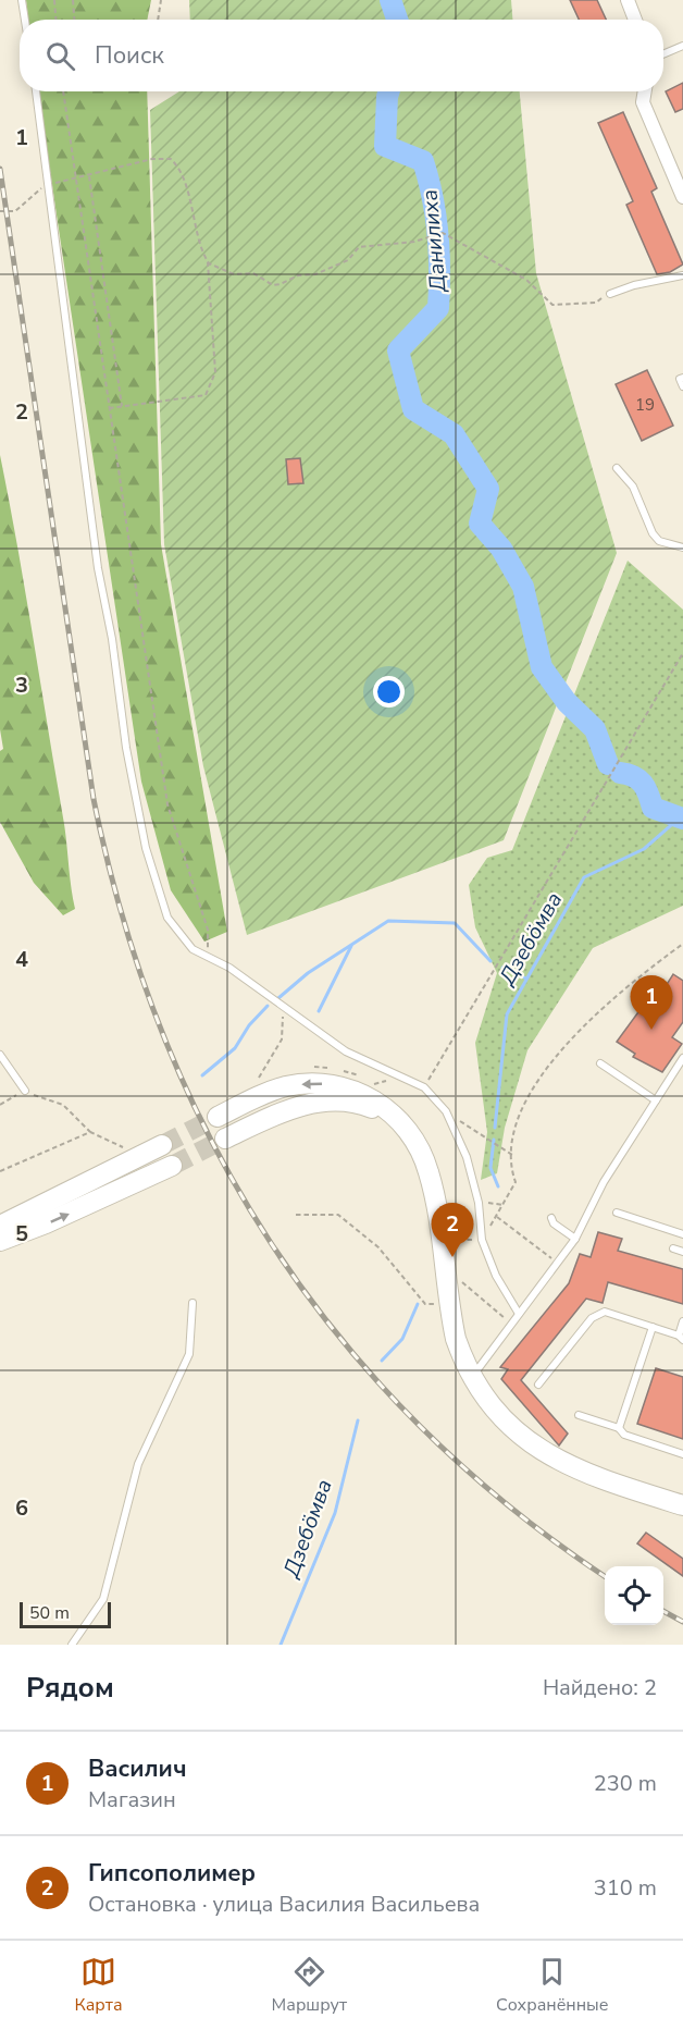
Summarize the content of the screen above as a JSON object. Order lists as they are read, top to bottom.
{
  "water": ["Данилиха", "Дзебӧмва"],
  "house_numbers": ["19"],
  "scale_bar": "50 m",
  "page": {
    "search": "Поиск",
    "pins": ["1", "2"],
    "scale": "50 m",
    "heading": ["Рядом", "Найдено: 2"],
    "list": [
      {
        "mark": "1",
        "name": "Василич",
        "note": "Магазин",
        "value": "230 m"
      },
      {
        "mark": "2",
        "name": "Гипсополимер",
        "note": "Остановка · улица Василия Васильева",
        "value": "310 m"
      }
    ],
    "nav": ["Карта", "Маршрут", "Сохранённые"]
  },
  "grid": {
    "rows": [
      "1",
      "2",
      "3",
      "4",
      "5",
      "6"
    ]
  }
}
